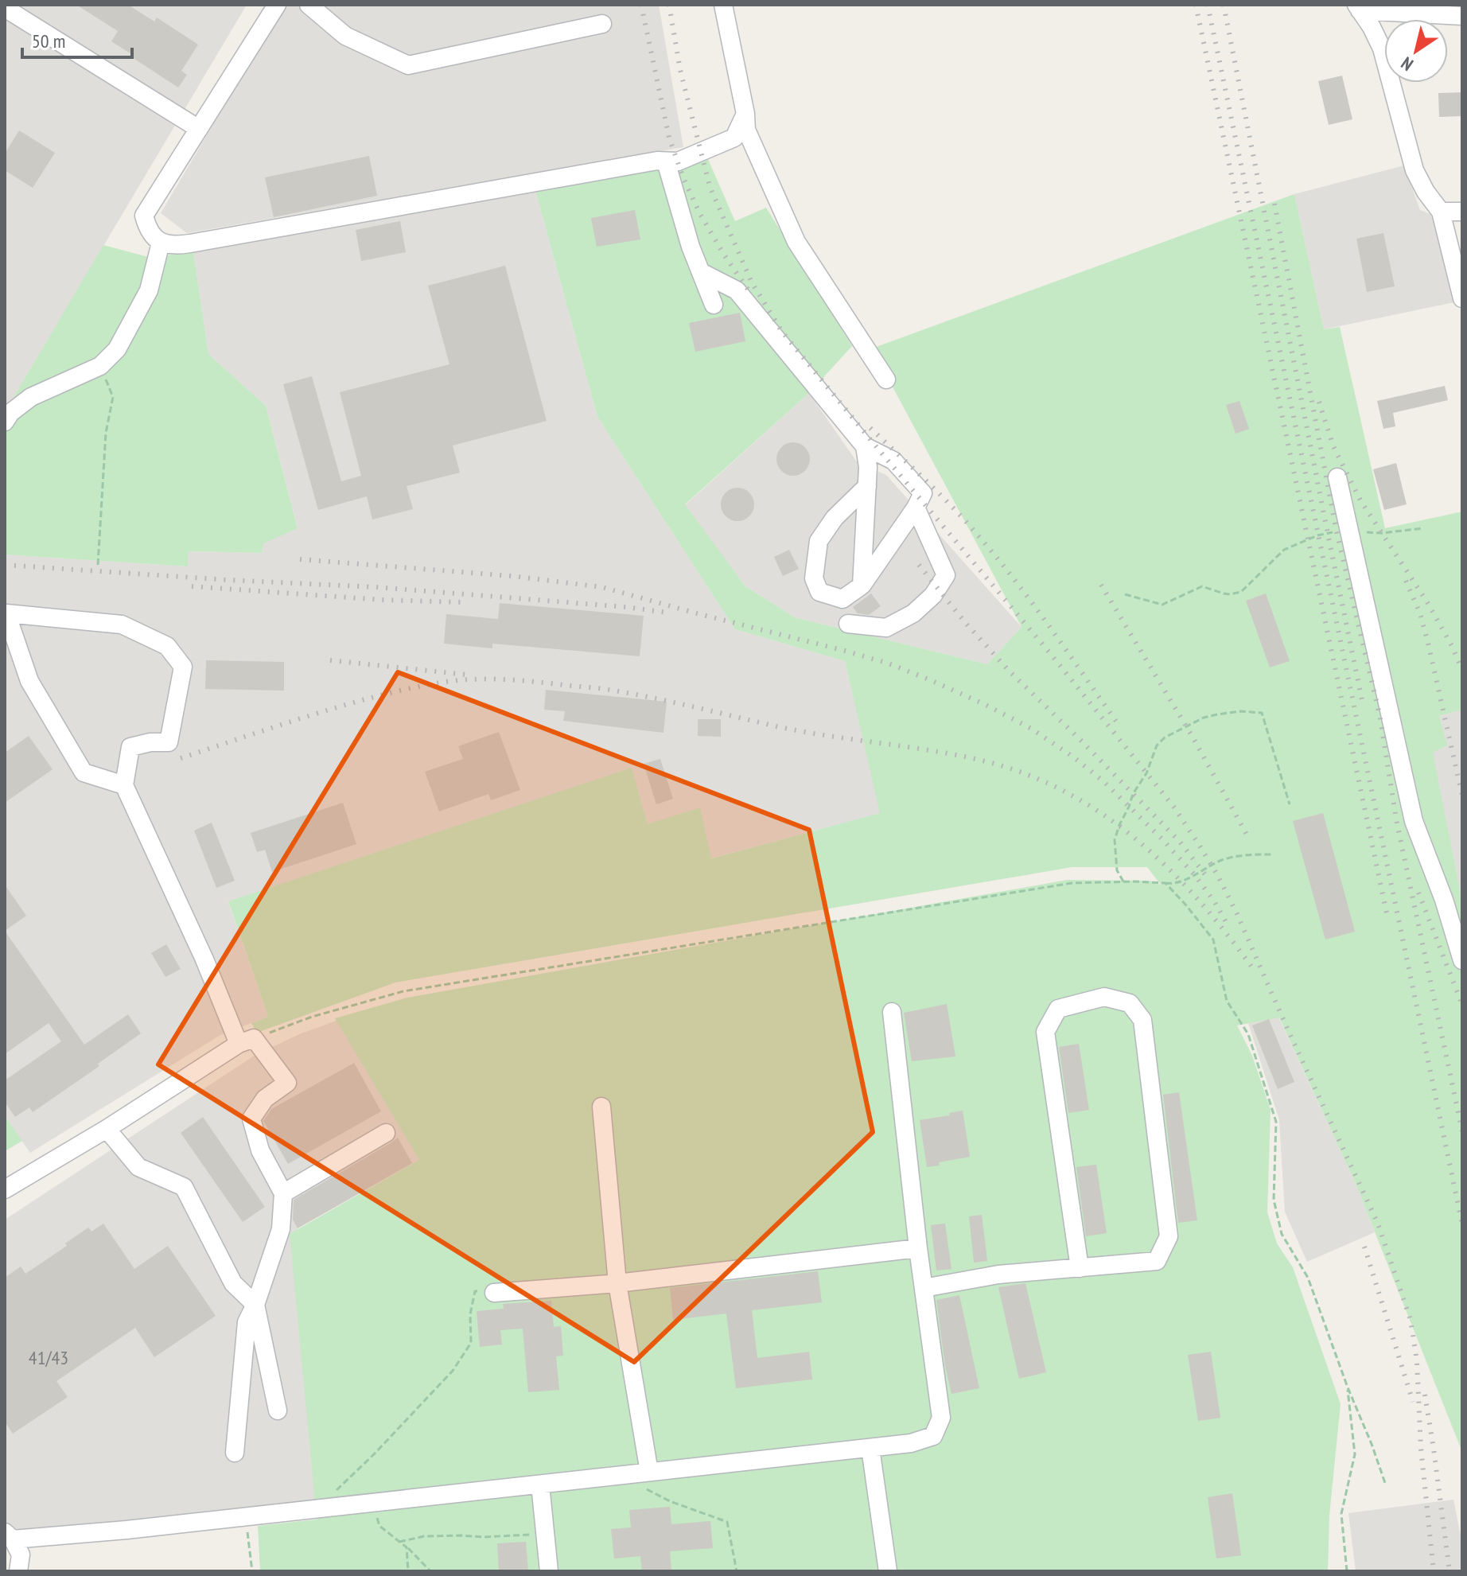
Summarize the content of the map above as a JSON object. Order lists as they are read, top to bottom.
{
  "house_numbers": ["41/43"],
  "scale_bar": "50 m",
  "north": "bottom left"
}
